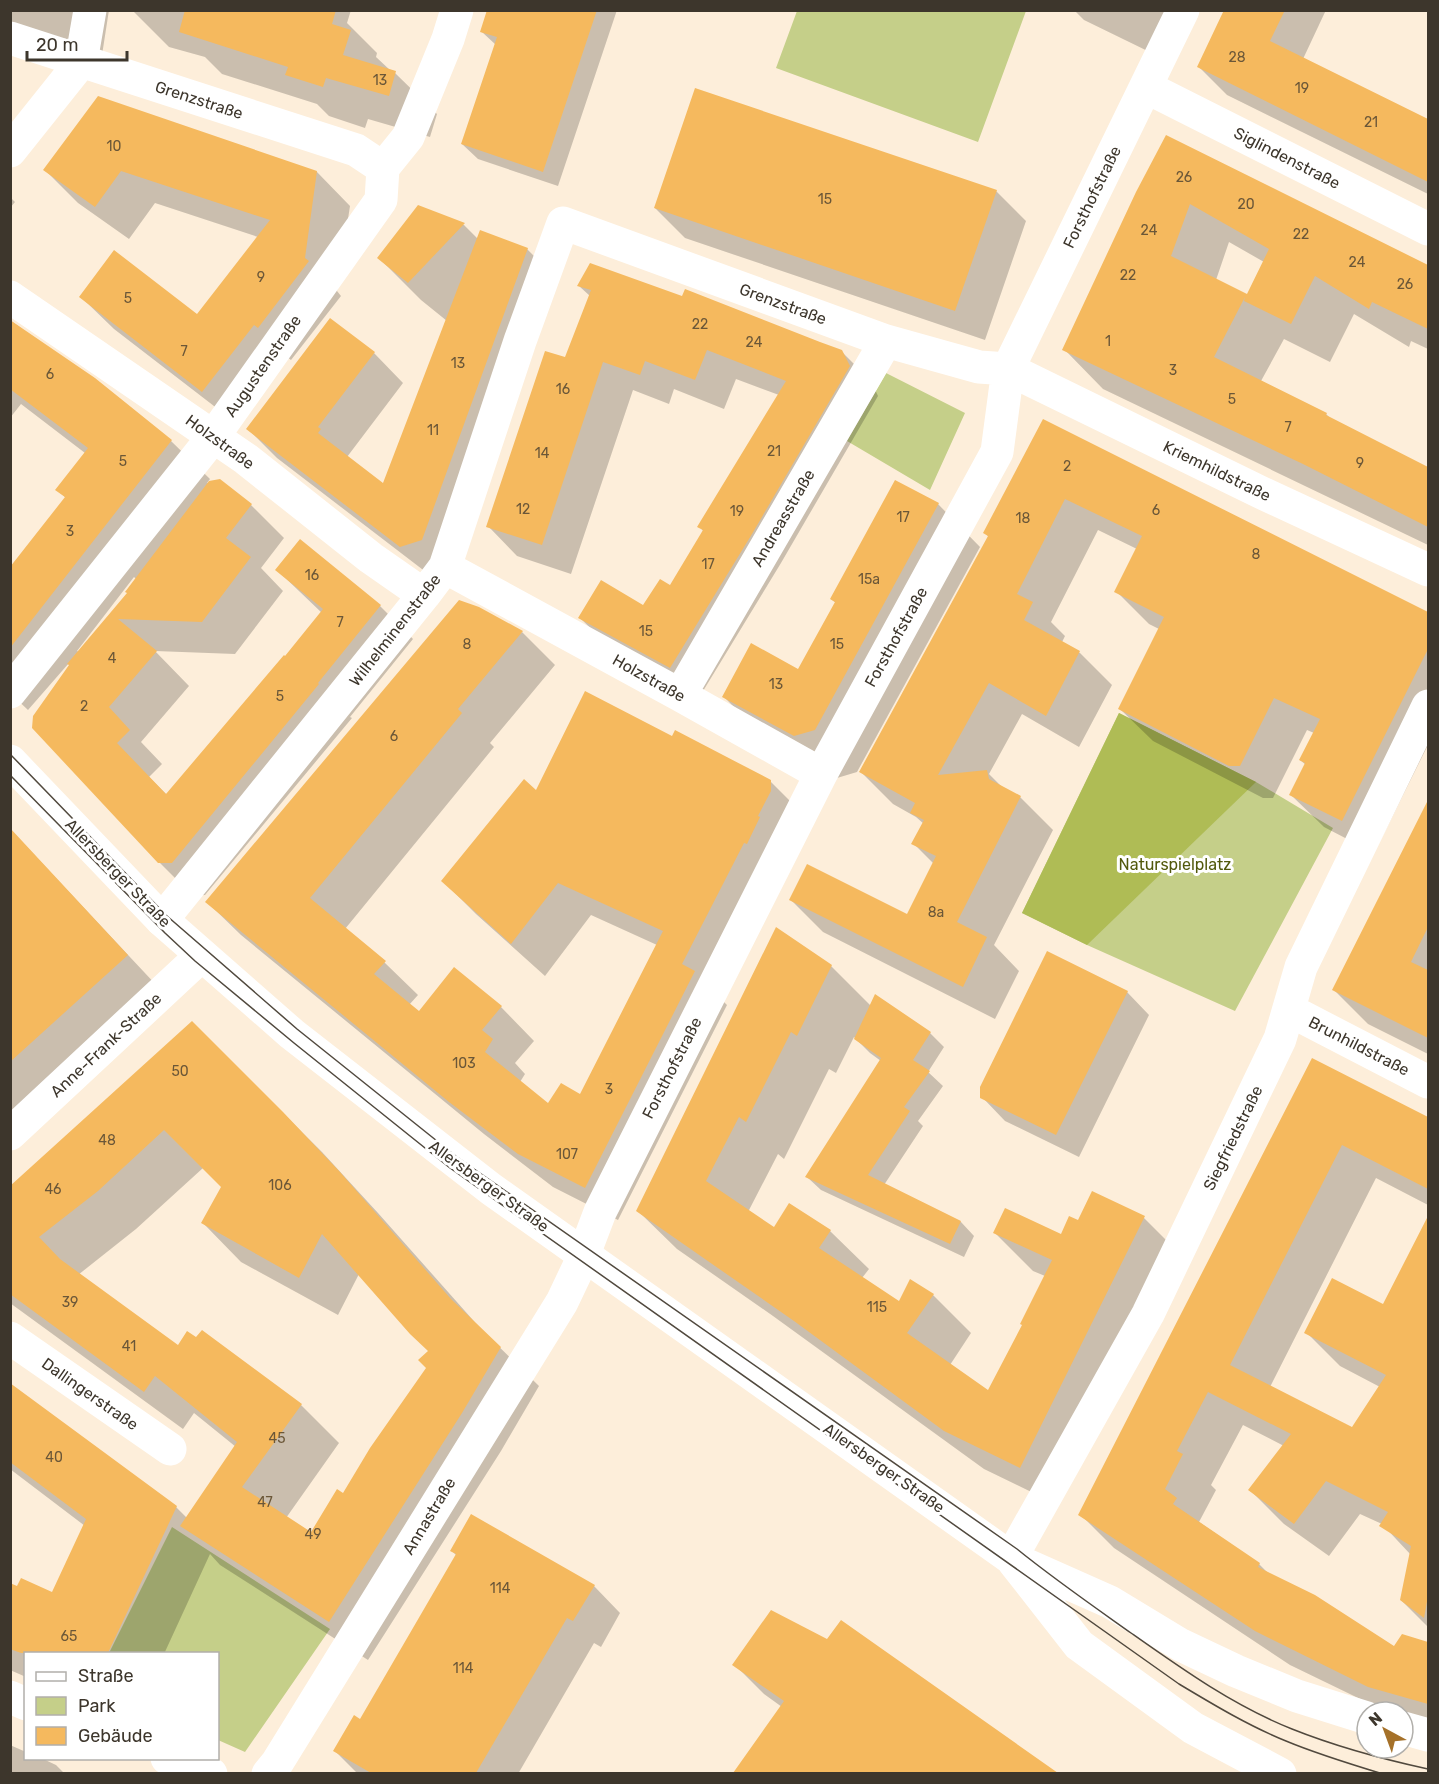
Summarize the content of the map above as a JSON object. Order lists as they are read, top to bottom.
{
  "streets": {
    "street": [
      "Grenzstraße",
      "Siglindenstraße",
      "Forsthofstraße",
      "Augustenstraße",
      "Holzstraße",
      "Kriemhildstraße",
      "Andreasstraße",
      "Wilhelminenstraße",
      "Allersberger Straße",
      "Anne-Frank-Straße",
      "Brunhildstraße",
      "Siegfriedstraße",
      "Dallingerstraße",
      "Annastraße"
    ]
  },
  "crossings": [
    ["Grenzstraße", "Forsthofstraße"],
    ["Grenzstraße", "Augustenstraße"],
    ["Grenzstraße", "Kriemhildstraße"],
    ["Grenzstraße", "Andreasstraße"],
    ["Grenzstraße", "Wilhelminenstraße"],
    ["Siglindenstraße", "Forsthofstraße"],
    ["Forsthofstraße", "Holzstraße"],
    ["Forsthofstraße", "Kriemhildstraße"],
    ["Forsthofstraße", "Allersberger Straße"],
    ["Forsthofstraße", "Annastraße"],
    ["Augustenstraße", "Holzstraße"],
    ["Holzstraße", "Andreasstraße"],
    ["Holzstraße", "Wilhelminenstraße"],
    ["Wilhelminenstraße", "Allersberger Straße"],
    ["Allersberger Straße", "Anne-Frank-Straße"],
    ["Allersberger Straße", "Siegfriedstraße"],
    ["Allersberger Straße", "Annastraße"],
    ["Brunhildstraße", "Siegfriedstraße"]
  ],
  "parks": ["Naturspielplatz"],
  "house_numbers": [
    "28",
    "13",
    "19",
    "21",
    "10",
    "26",
    "15",
    "20",
    "24",
    "22",
    "24",
    "22",
    "9",
    "26",
    "5",
    "22",
    "1",
    "24",
    "7",
    "13",
    "3",
    "6",
    "16",
    "5",
    "7",
    "11",
    "21",
    "14",
    "5",
    "9",
    "2",
    "12",
    "6",
    "19",
    "17",
    "18",
    "3",
    "8",
    "17",
    "16",
    "15a",
    "7",
    "15",
    "8",
    "15",
    "4",
    "13",
    "5",
    "2",
    "6",
    "8a",
    "103",
    "50",
    "3",
    "48",
    "107",
    "106",
    "46",
    "39",
    "115",
    "41",
    "45",
    "40",
    "47",
    "49",
    "114",
    "65",
    "114"
  ],
  "legend": ["Straße", "Park", "Gebäude"],
  "scale_bar": "20 m",
  "north": "top left"
}
